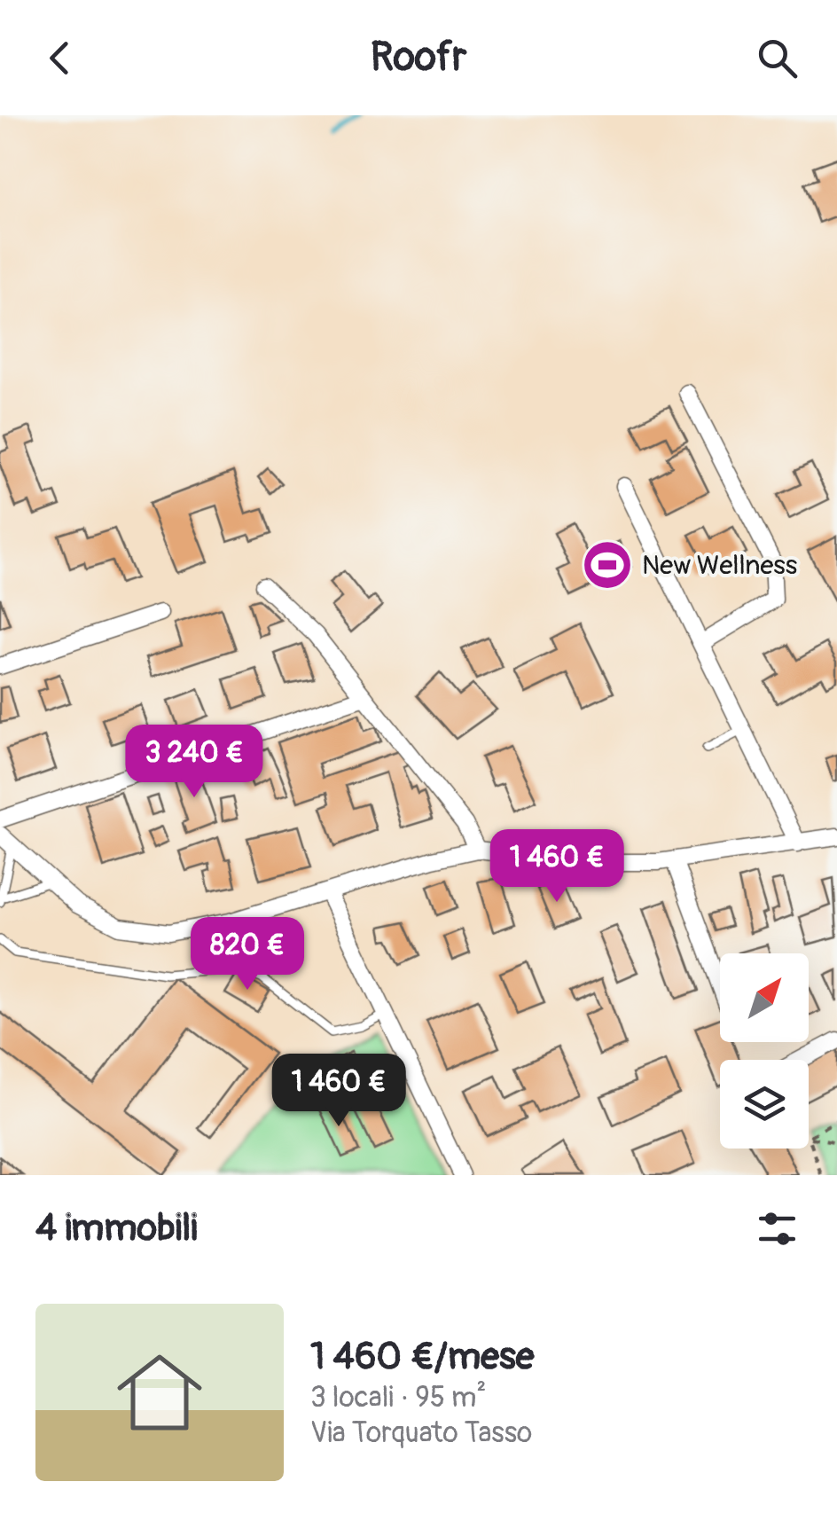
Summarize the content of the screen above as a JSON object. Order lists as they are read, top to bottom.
{
  "places": {
    "sports": ["New Wellness"]
  },
  "north": "top right",
  "page": {
    "header": "Roofr",
    "price": [
      "3 240 €",
      "1 460 €",
      "820 €",
      "1 460 €"
    ],
    "heading": "4 immobili",
    "list": [
      {
        "name": "1 460 €/mese",
        "note": "3 locali · 95 m² · Via Torquato Tasso"
      }
    ]
  }
}
